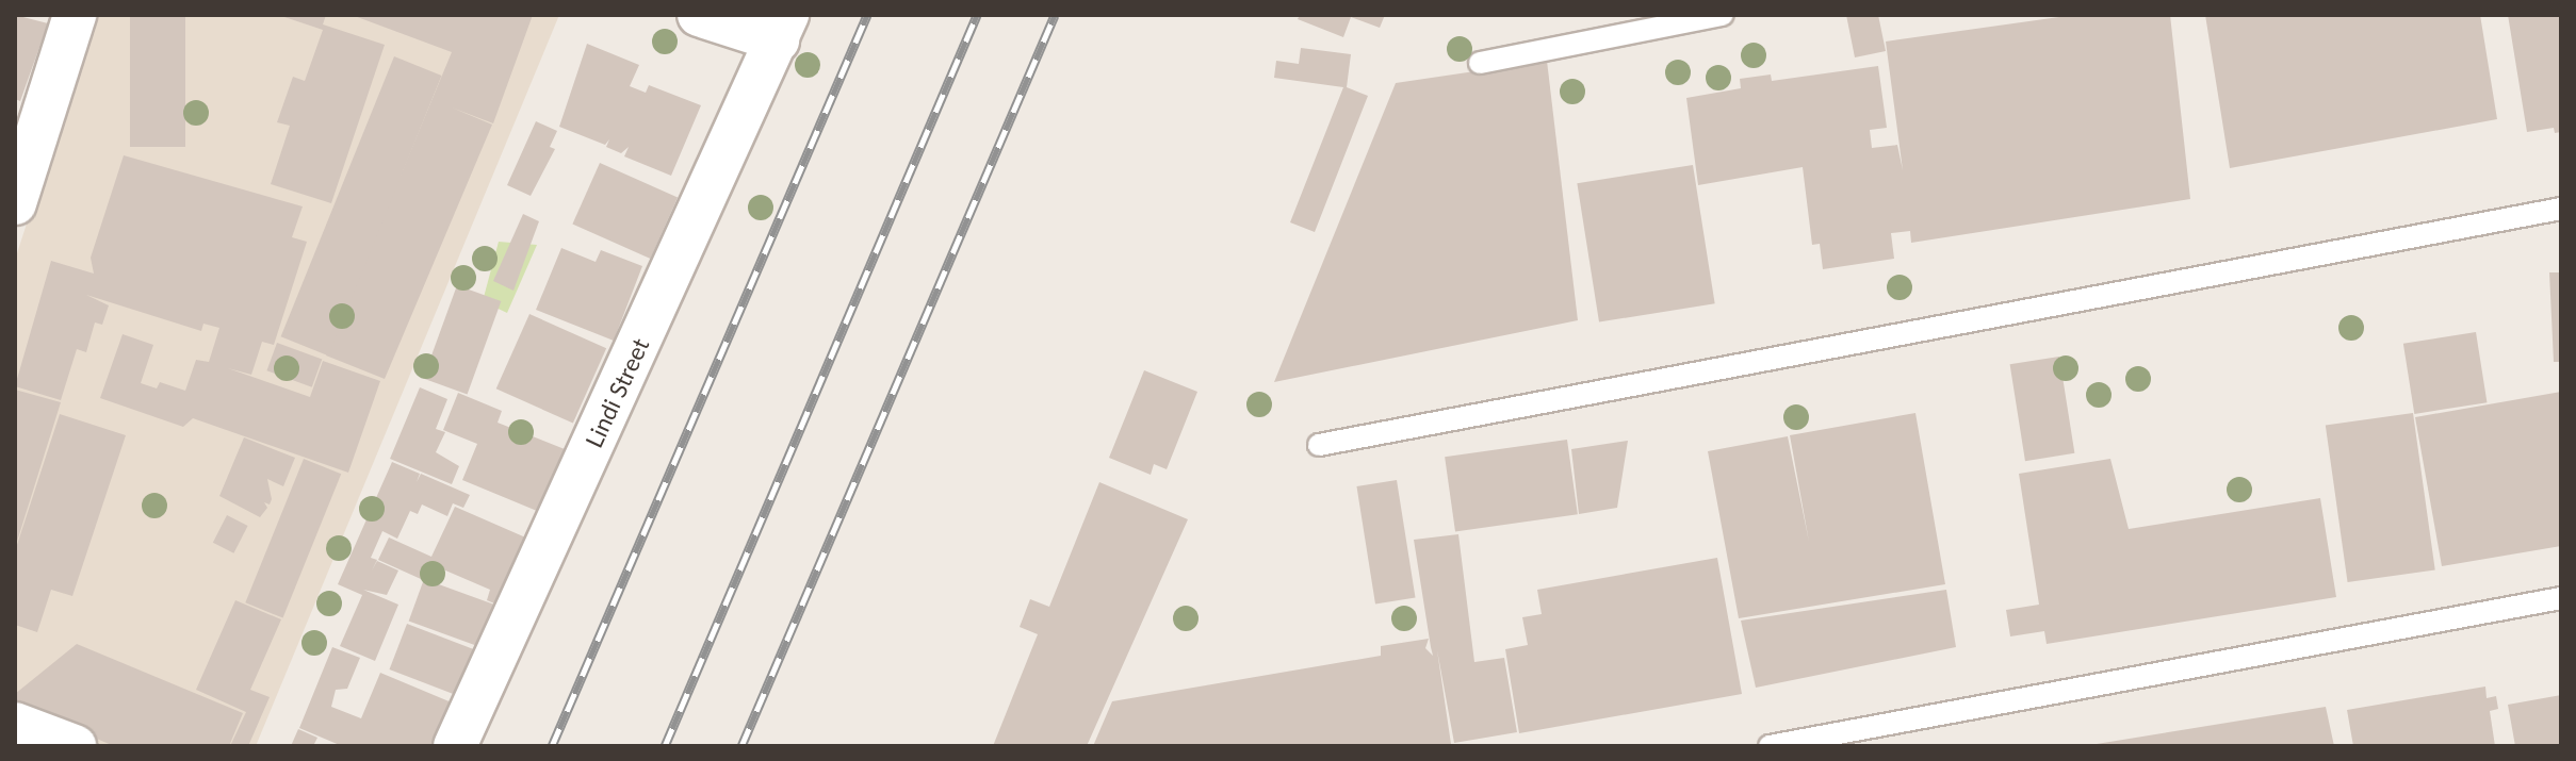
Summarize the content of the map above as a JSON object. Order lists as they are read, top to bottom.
{
  "streets": {
    "street": ["Lindi Street"]
  }
}
